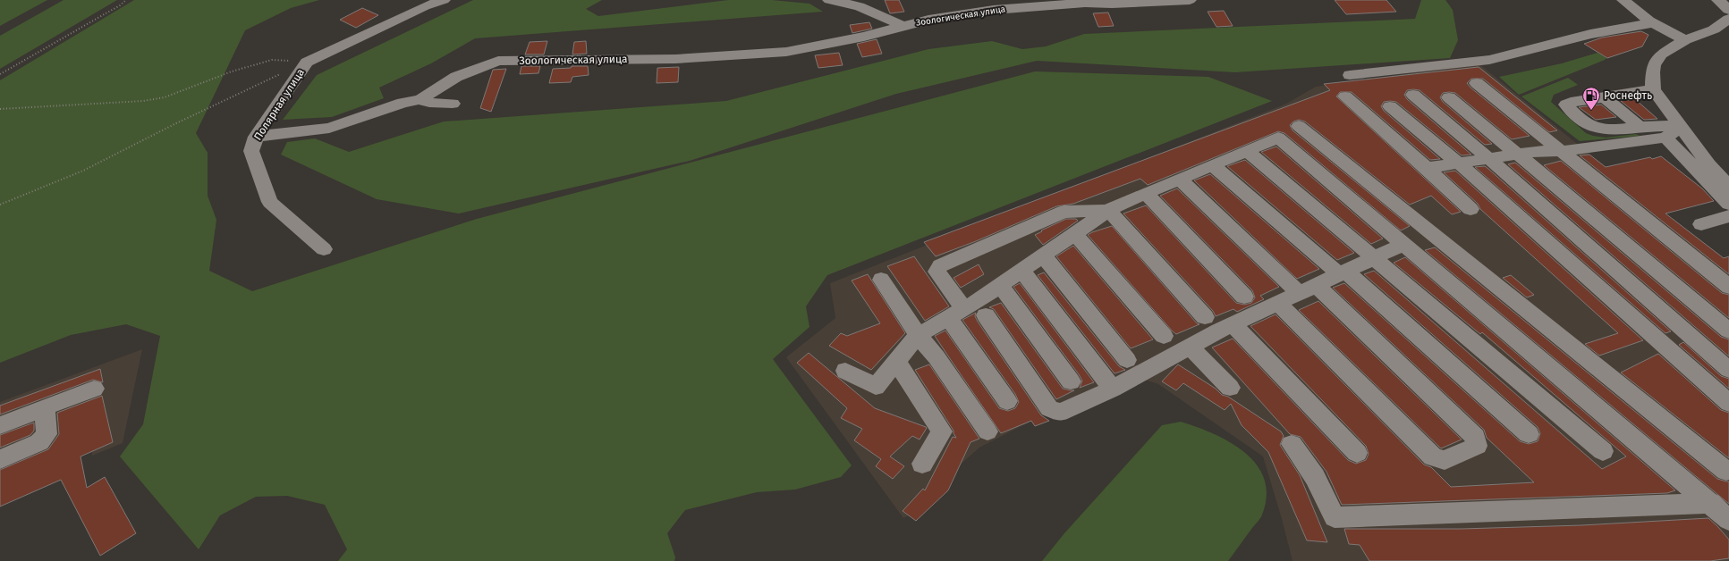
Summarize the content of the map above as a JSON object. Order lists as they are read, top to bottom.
{
  "streets": {
    "street": ["Зоологическая улица", "Полярная улица"]
  },
  "crossings": [
    ["Зоологическая улица", "Полярная улица"]
  ],
  "places": {
    "fuel station": ["Роснефть"]
  }
}
